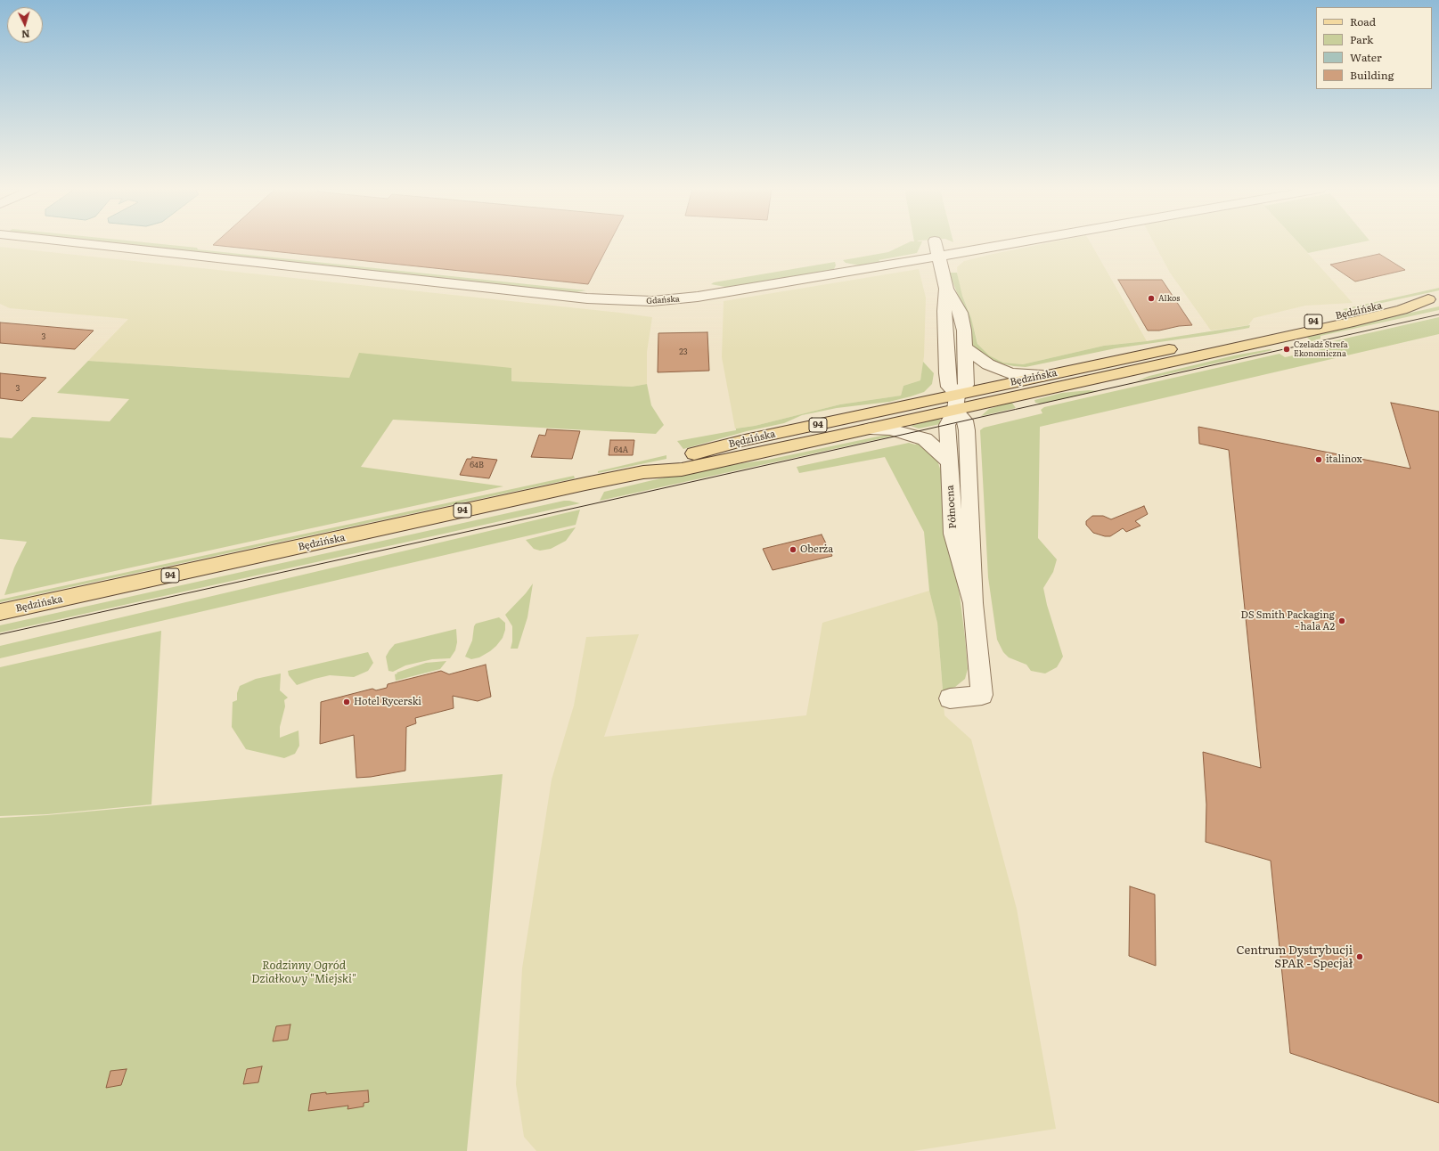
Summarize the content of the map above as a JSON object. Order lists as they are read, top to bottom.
{
  "streets": {
    "main road": ["Będzińska", "94"],
    "street": ["Gdańska", "Północna"]
  },
  "crossings": [
    ["Gdańska", "Północna"],
    ["Będzińska", "Północna"]
  ],
  "parks": ["Rodzinny Ogród Działkowy \"Miejski\""],
  "places": [
    "Alkos",
    "Czeladź Strefa Ekonomiczna",
    "italinox",
    "Oberża",
    "DS Smith Packaging - hala A2",
    "Hotel Rycerski",
    "Centrum Dystrybucji SPAR - Specjał"
  ],
  "house_numbers": [
    "3",
    "23",
    "3",
    "64A",
    "64B"
  ],
  "legend": [
    "Road",
    "Park",
    "Water",
    "Building"
  ],
  "north": "bottom"
}
